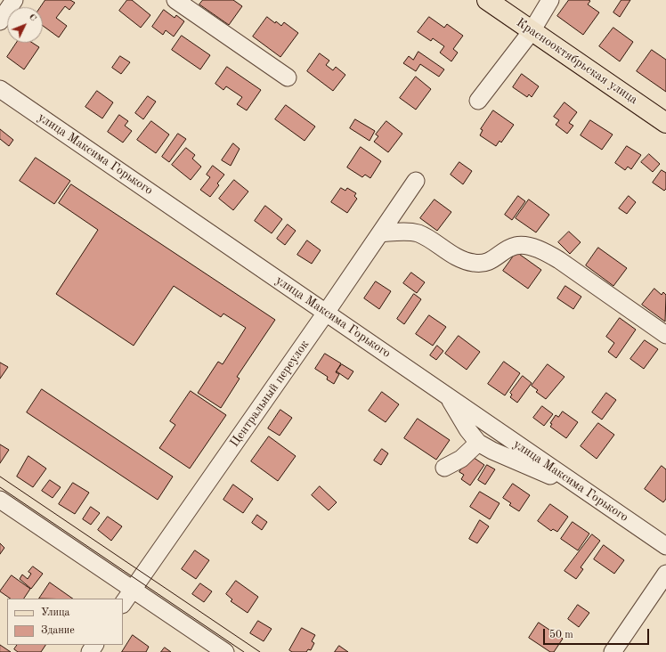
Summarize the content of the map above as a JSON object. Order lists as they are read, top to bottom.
{
  "streets": {
    "main road": ["Краснооктябрьская улица"],
    "street": ["улица Максима Горького", "Центральный переулок"]
  },
  "crossings": [
    ["улица Максима Горького", "Центральный переулок"]
  ],
  "legend": ["Улица", "Здание"],
  "scale_bar": "50 m",
  "north": "top right"
}
